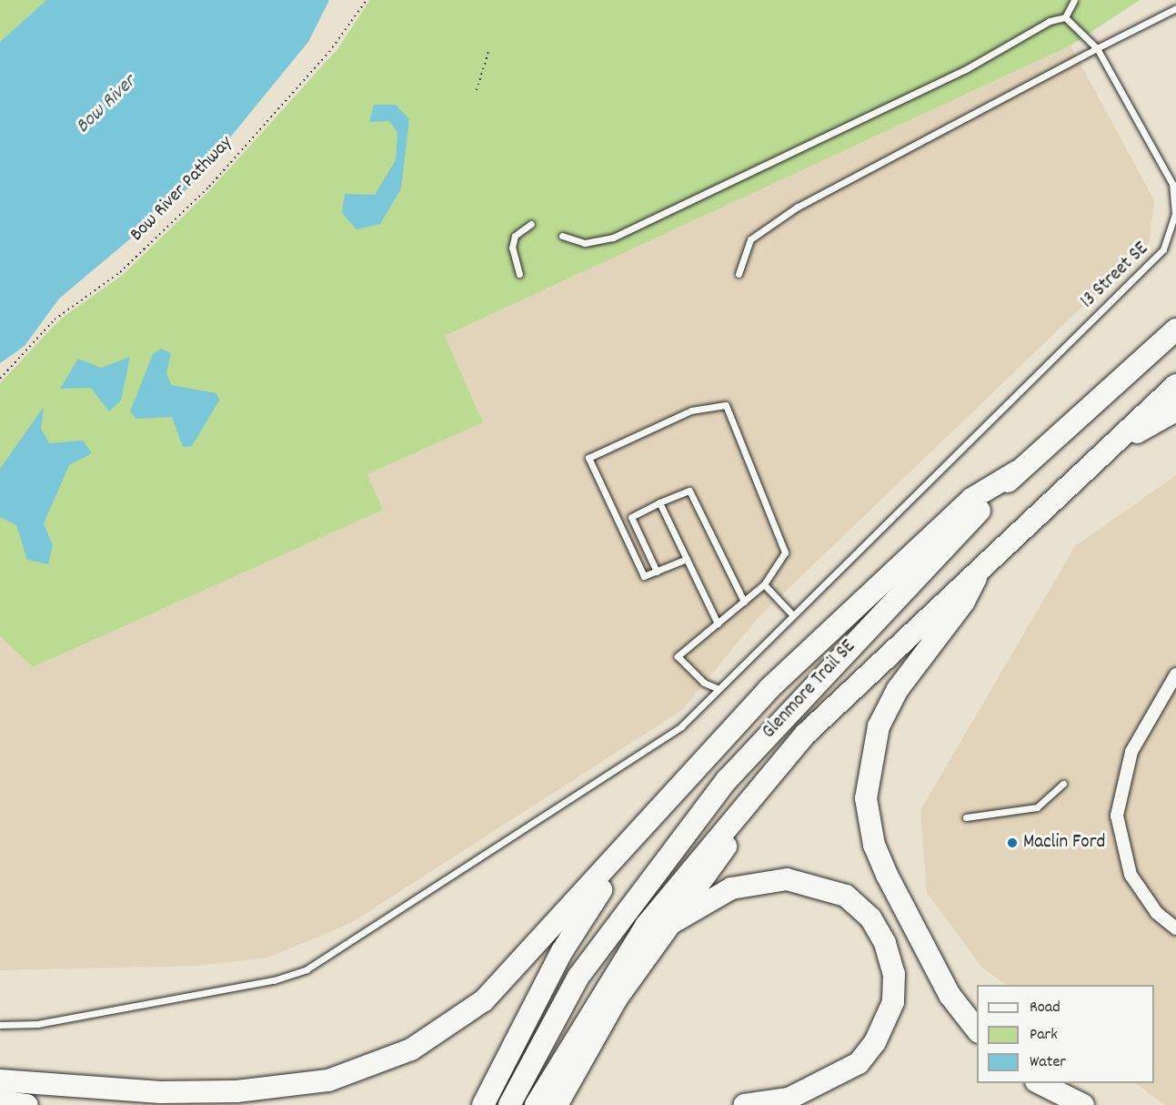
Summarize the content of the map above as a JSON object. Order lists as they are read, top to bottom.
{
  "streets": {
    "highway": ["Glenmore Trail SE"],
    "lane": ["13 Street SE"],
    "path": ["Bow River Pathway"]
  },
  "water": ["Bow River"],
  "places": ["Maclin Ford"],
  "legend": ["Road", "Park", "Water"]
}
